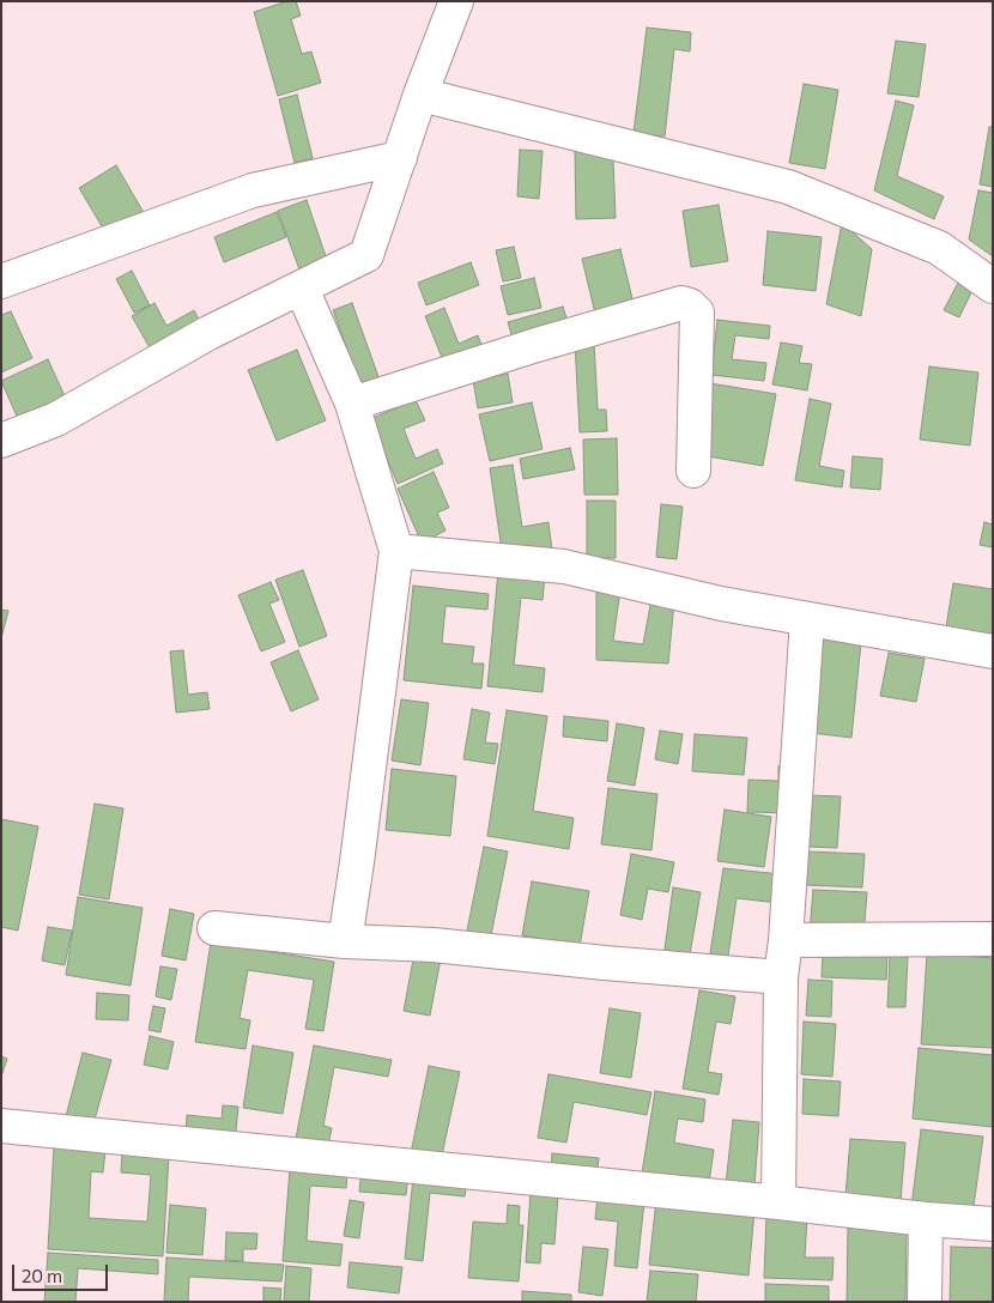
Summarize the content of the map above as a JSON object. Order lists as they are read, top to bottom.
{
  "scale_bar": "20 m"
}
